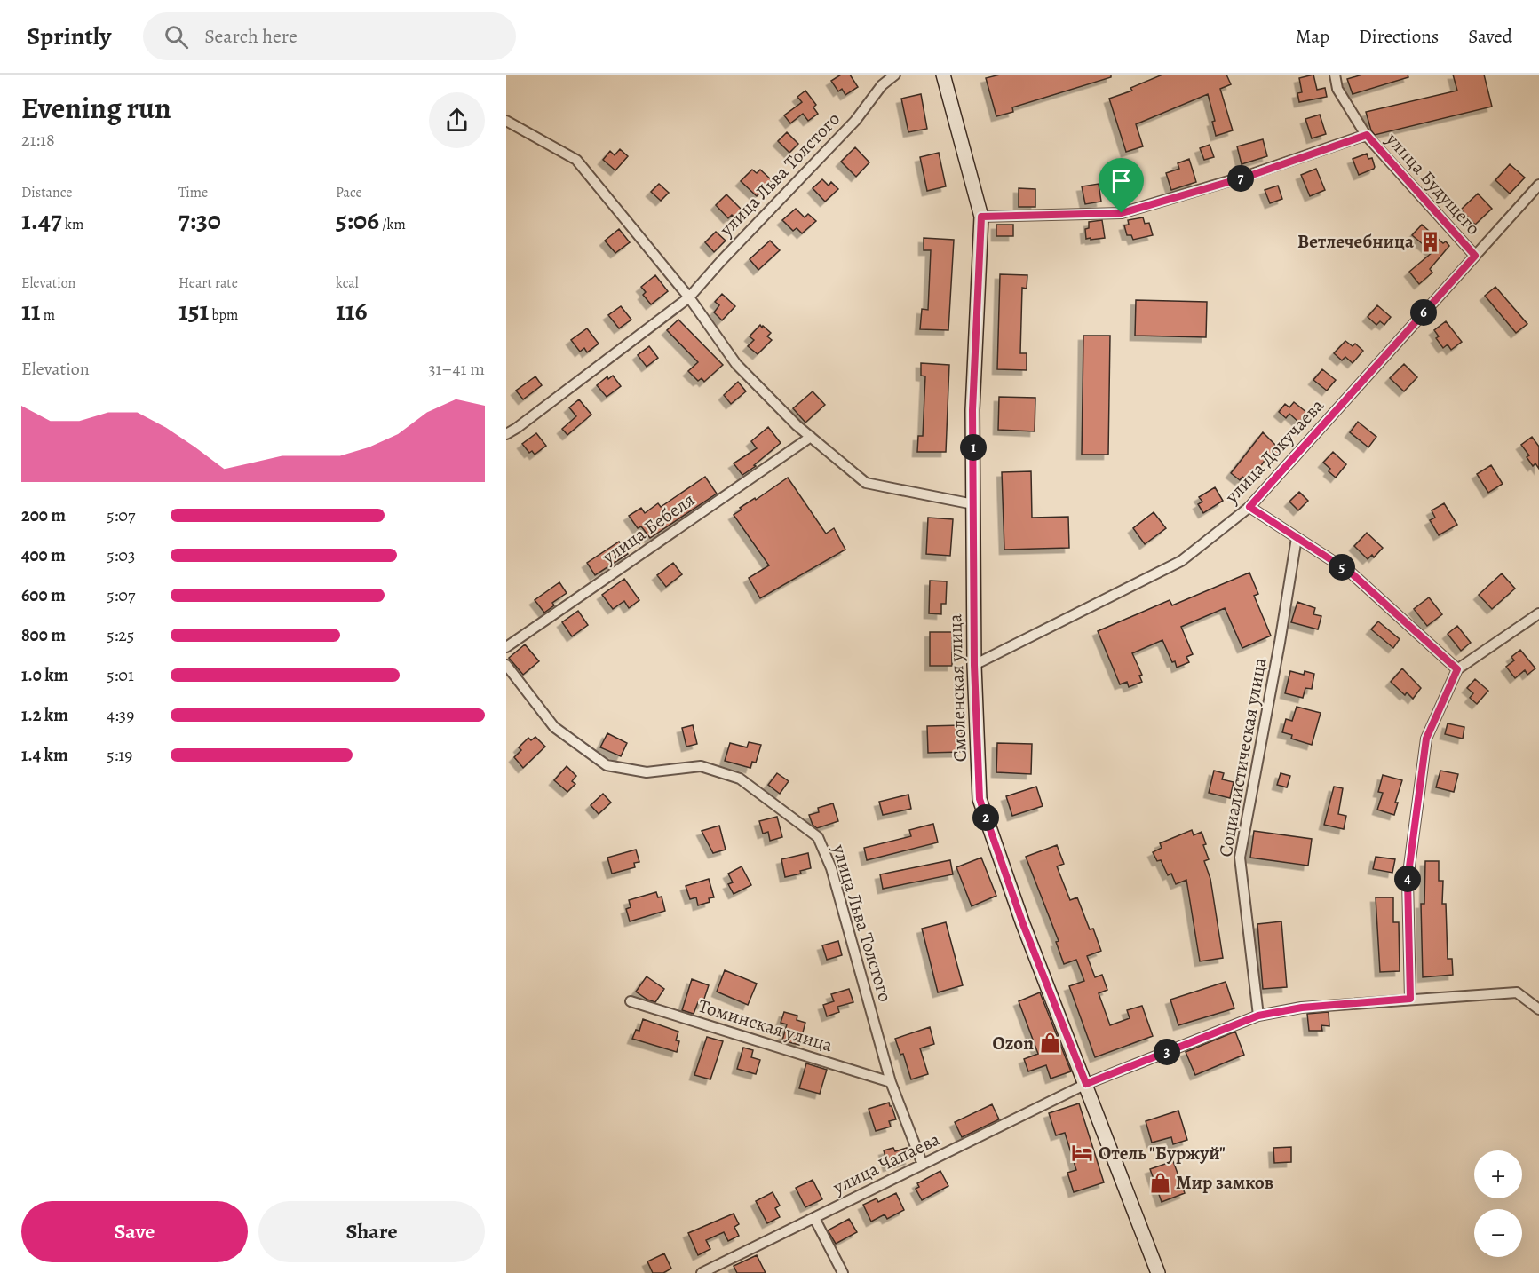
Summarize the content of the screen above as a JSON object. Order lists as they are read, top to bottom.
{
  "streets": {
    "main road": ["Смоленская улица"],
    "street": [
      "улица Льва Толстого",
      "улица Будущего",
      "улица Докучаева",
      "улица Бебеля",
      "Социалистическая улица",
      "Томинская улица",
      "улица Чапаева"
    ]
  },
  "crossings": [
    ["улица Льва Толстого", "Томинская улица"],
    ["улица Льва Толстого", "улица Чапаева"],
    ["улица Будущего", "улица Докучаева"],
    ["улица Будущего", "Смоленская улица"],
    ["улица Докучаева", "Смоленская улица"],
    ["Смоленская улица", "улица Чапаева"],
    ["Социалистическая улица", "улица Чапаева"]
  ],
  "places": {
    "building": ["Ветлечебница"],
    "shop": ["Ozon", "Мир замков"],
    "hotel": ["Отель \"Буржуй\""]
  },
  "page": {
    "header": "Sprintly",
    "search": "Search here",
    "nav": ["Map", "Directions", "Saved"],
    "heading": ["Evening run", "21:18"],
    "stats": [
      ["Distance", "1.47 km"],
      ["Time", "7:30"],
      ["Pace", "5:06 /km"],
      ["Elevation", "11 m"],
      ["Heart rate", "151 bpm"],
      ["kcal", "116"]
    ],
    "pins": [
      "7",
      "6",
      "1",
      "5",
      "2",
      "4",
      "3"
    ],
    "chart": ["Elevation", "31–41 m"],
    "list": [
      {
        "name": "200 m",
        "note": "5:07"
      },
      {
        "name": "400 m",
        "note": "5:03"
      },
      {
        "name": "600 m",
        "note": "5:07"
      },
      {
        "name": "800 m",
        "note": "5:25"
      },
      {
        "name": "1.0 km",
        "note": "5:01"
      },
      {
        "name": "1.2 km",
        "note": "4:39"
      },
      {
        "name": "1.4 km",
        "note": "5:19"
      }
    ],
    "map_buttons": ["+", "−"],
    "buttons": ["Save", "Share"]
  }
}
